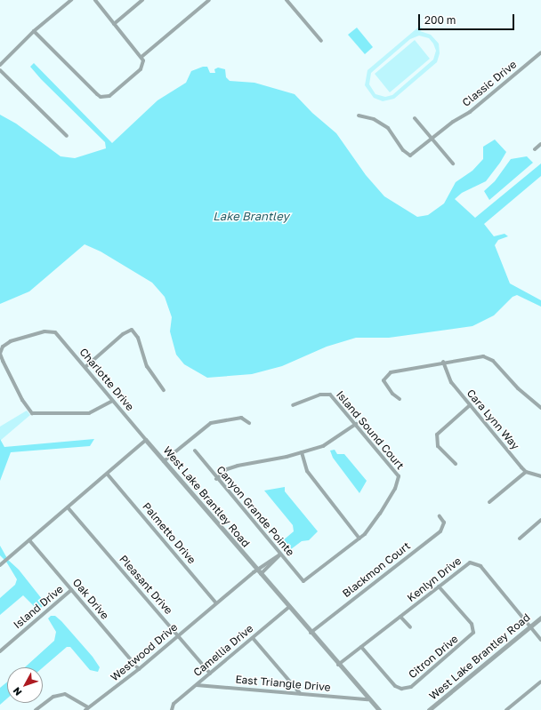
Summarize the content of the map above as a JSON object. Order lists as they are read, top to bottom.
{
  "streets": {
    "street": [
      "Classic Drive",
      "Charlotte Drive",
      "Cara Lynn Way",
      "Island Sound Court",
      "West Lake Brantley Road",
      "Canyon Grande Pointe",
      "Palmetto Drive",
      "Blackmon Court",
      "Kenlyn Drive",
      "Pleasant Drive",
      "Oak Drive",
      "Island Drive",
      "Camellia Drive",
      "Westwood Drive",
      "Citron Drive",
      "East Triangle Drive"
    ]
  },
  "crossings": [
    ["Charlotte Drive", "West Lake Brantley Road"],
    ["Island Sound Court", "Canyon Grande Pointe"],
    ["West Lake Brantley Road", "Blackmon Court"],
    ["West Lake Brantley Road", "Kenlyn Drive"],
    ["West Lake Brantley Road", "Camellia Drive"],
    ["West Lake Brantley Road", "Westwood Drive"],
    ["West Lake Brantley Road", "East Triangle Drive"],
    ["Canyon Grande Pointe", "Westwood Drive"],
    ["Palmetto Drive", "Westwood Drive"],
    ["Kenlyn Drive", "Citron Drive"],
    ["Pleasant Drive", "Camellia Drive"],
    ["Pleasant Drive", "Westwood Drive"],
    ["Oak Drive", "Island Drive"],
    ["Oak Drive", "Westwood Drive"],
    ["Camellia Drive", "East Triangle Drive"]
  ],
  "water": ["Lake Brantley"],
  "scale_bar": "200 m",
  "north": "bottom left"
}
